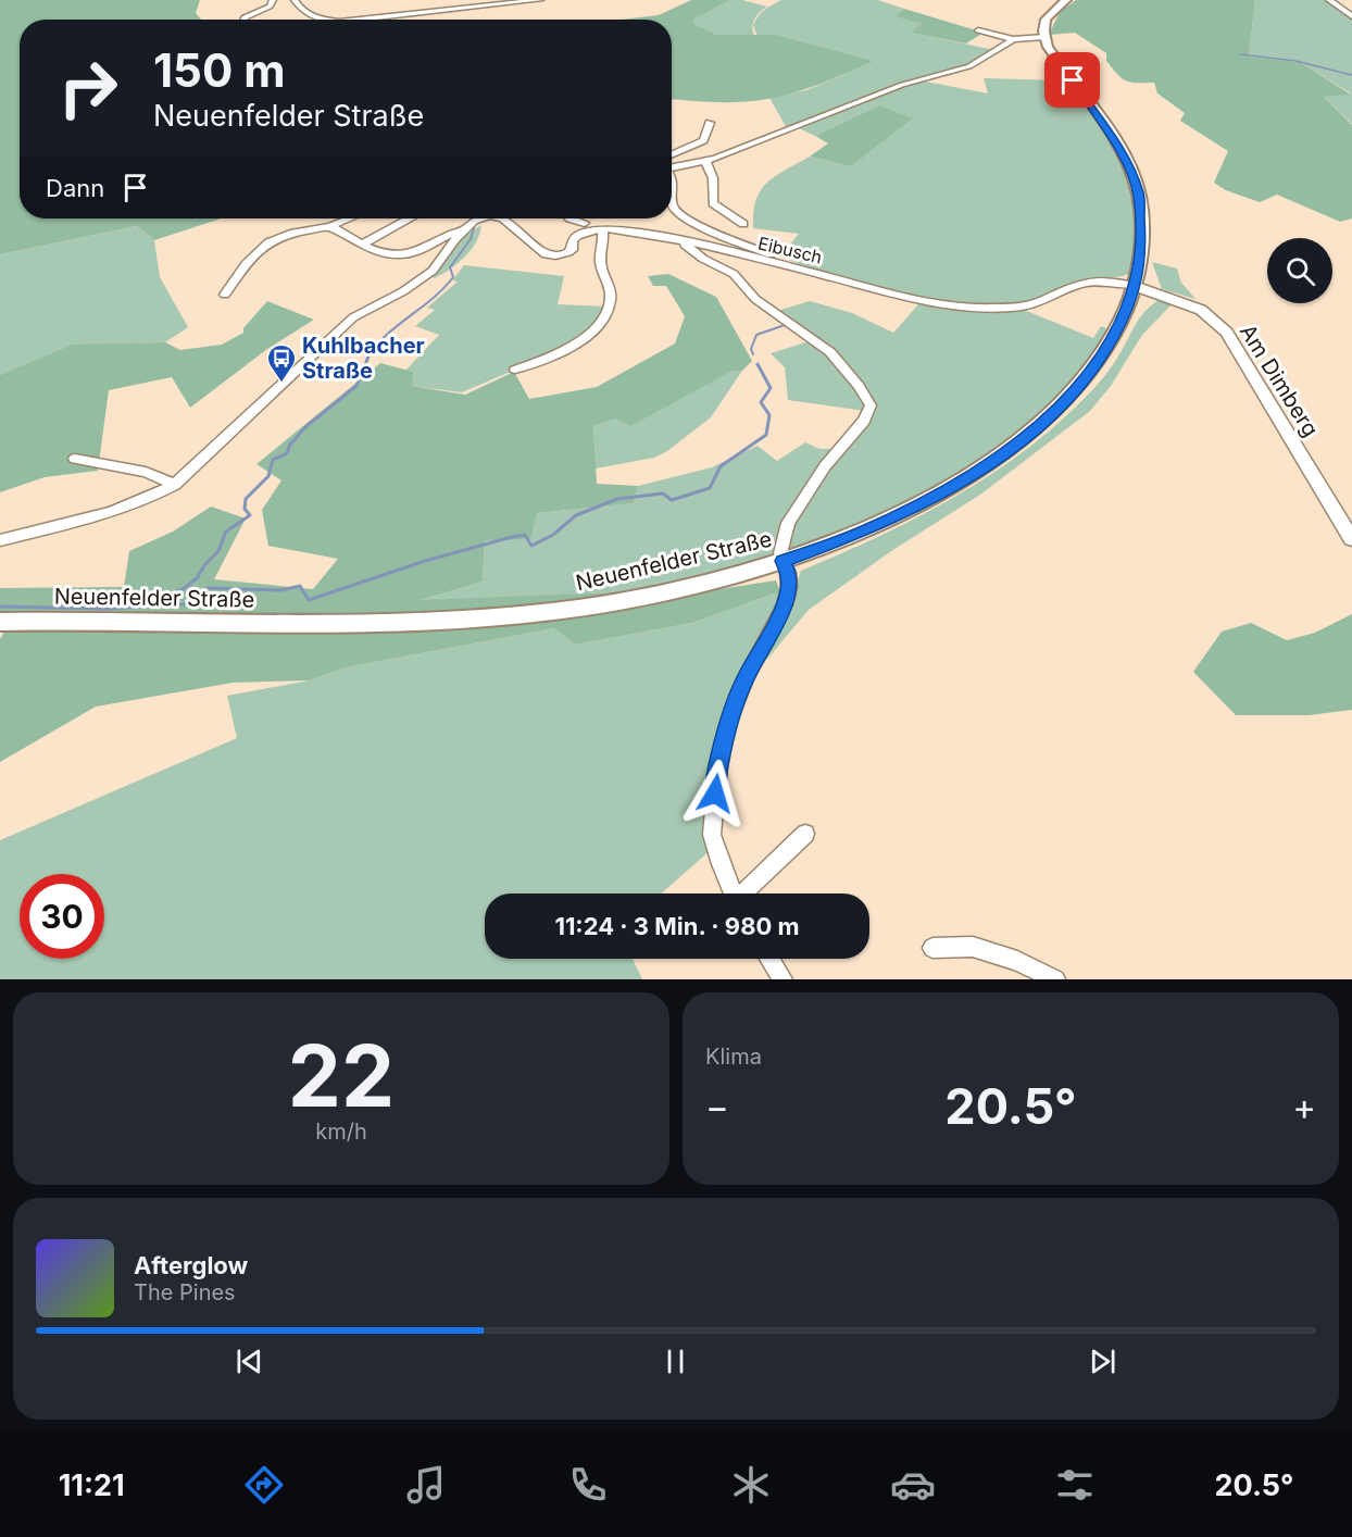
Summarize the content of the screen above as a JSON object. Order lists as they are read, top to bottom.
{
  "streets": {
    "main road": ["Neuenfelder Straße"],
    "street": ["Eibusch", "Am Dimberg"]
  },
  "crossings": [
    ["Eibusch", "Am Dimberg"],
    ["Eibusch", "Neuenfelder Straße"],
    ["Am Dimberg", "Neuenfelder Straße"]
  ],
  "places": {
    "bus stop": ["Kuhlbacher Straße"]
  },
  "page": {
    "turn": ["150 m", "Neuenfelder Straße"],
    "then": "Dann",
    "limit": "30",
    "trip": "11:24 · 3 Min. · 980 m",
    "tile": [
      ["22", "km/h"],
      "Klima"
    ],
    "heat": ["−", "20.5°", "+"],
    "song": ["Afterglow", "The Pines"],
    "tabs": ["11:21", "20.5°"]
  }
}
